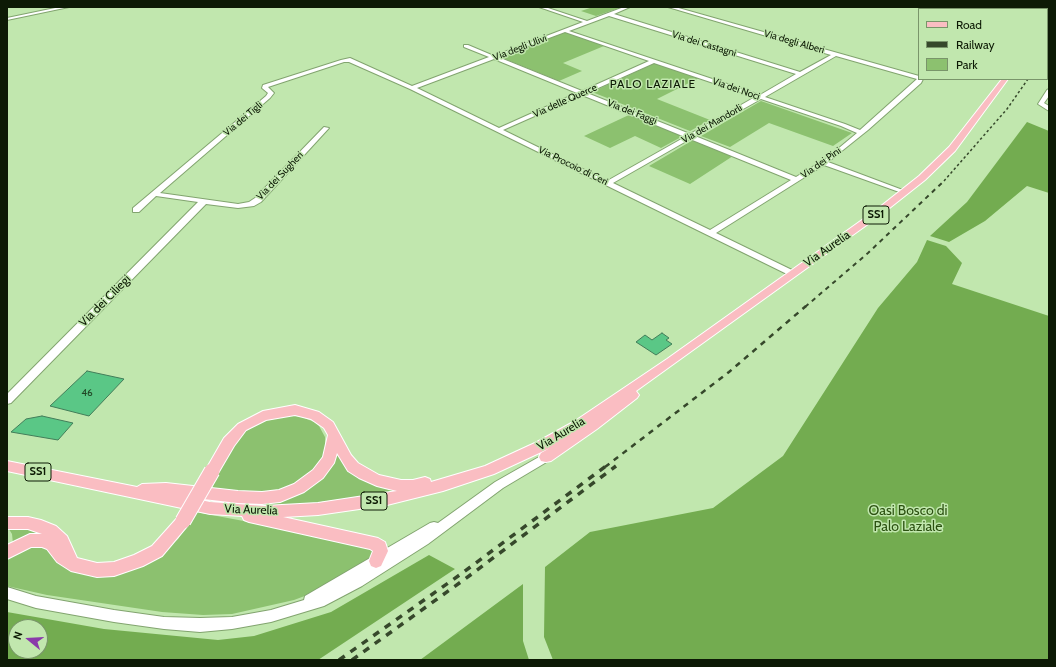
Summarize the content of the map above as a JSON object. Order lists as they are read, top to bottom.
{
  "streets": {
    "main road": ["SS1", "Via Aurelia"],
    "street": [
      "Via degli Alberi",
      "Via dei Castagni",
      "Via degli Ulivi",
      "Via dei Noci",
      "Via delle Querce",
      "Via dei Faggi",
      "Via dei Tigli",
      "Via dei Mandorli",
      "Via dei Pini",
      "Via Procoio di Ceri",
      "Via dei Sugheri",
      "Via dei Ciliegi"
    ]
  },
  "crossings": [
    ["Via degli Alberi", "Via dei Mandorli"],
    ["Via dei Castagni", "Via degli Ulivi"],
    ["Via dei Castagni", "Via dei Mandorli"],
    ["Via degli Ulivi", "Via dei Noci"],
    ["Via degli Ulivi", "Via dei Faggi"],
    ["Via degli Ulivi", "Via Procoio di Ceri"],
    ["Via dei Noci", "Via delle Querce"],
    ["Via dei Noci", "Via dei Mandorli"],
    ["Via dei Noci", "Via dei Pini"],
    ["Via delle Querce", "Via dei Faggi"],
    ["Via delle Querce", "Via Procoio di Ceri"],
    ["Via dei Faggi", "Via dei Mandorli"],
    ["Via dei Faggi", "Via dei Pini"],
    ["Via dei Tigli", "Via Procoio di Ceri"],
    ["Via dei Tigli", "Via dei Sugheri"],
    ["Via dei Mandorli", "Via Procoio di Ceri"],
    ["Via dei Pini", "Via Procoio di Ceri"],
    ["Via Procoio di Ceri", "Via Aurelia"],
    ["Via dei Sugheri", "Via dei Ciliegi"]
  ],
  "districts": ["PALO LAZIALE"],
  "parks": ["Oasi Bosco di Palo Laziale"],
  "house_numbers": ["46"],
  "legend": ["Road", "Railway", "Park"],
  "north": "left"
}
